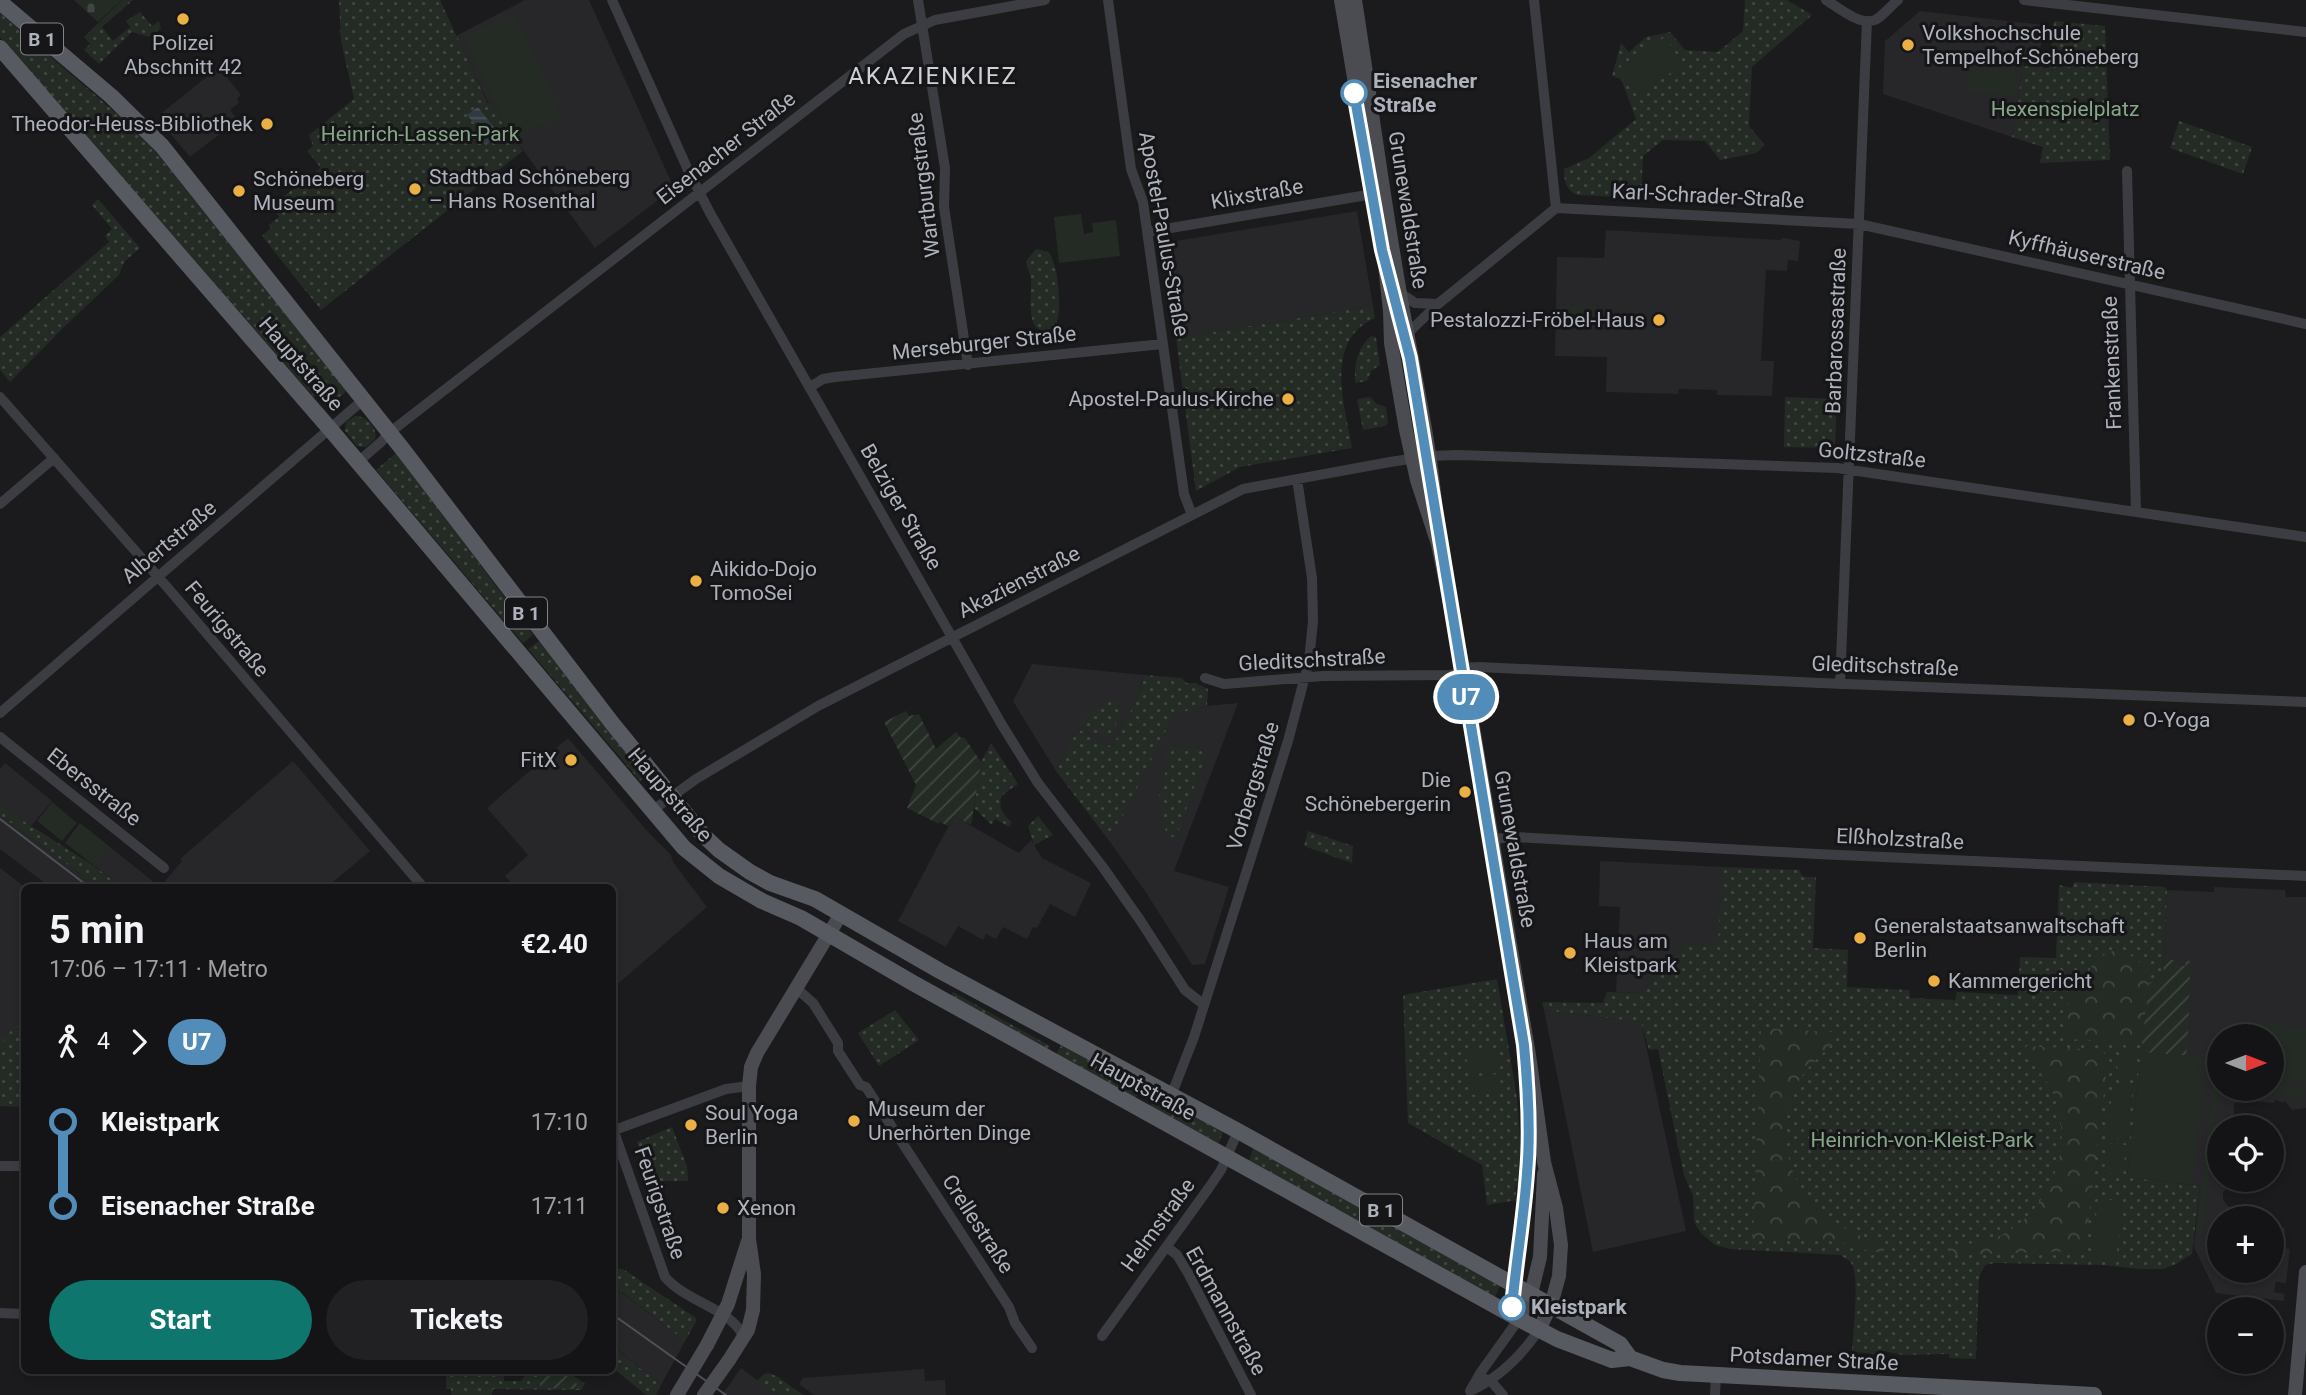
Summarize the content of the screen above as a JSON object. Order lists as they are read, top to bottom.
{
  "streets": {
    "main road": [
      "B 1",
      "Grunewaldstraße",
      "Hauptstraße",
      "Potsdamer Straße"
    ],
    "street": [
      "Eisenacher Straße",
      "Wartburgstraße",
      "Klixstraße",
      "Karl-Schrader-Straße",
      "Apostel-Paulus-Straße",
      "Kyffhäuserstraße",
      "Barbarossastraße",
      "Merseburger Straße",
      "Frankenstraße",
      "Goltzstraße",
      "Belziger Straße",
      "Albertstraße",
      "Akazienstraße",
      "Feurigstraße",
      "Gleditschstraße",
      "Vorbergstraße",
      "Ebersstraße",
      "Elßholzstraße",
      "Crellestraße",
      "Helmstraße",
      "Erdmannstraße"
    ]
  },
  "crossings": [
    ["Eisenacher Straße", "Wartburgstraße"],
    ["Eisenacher Straße", "Hauptstraße"],
    ["Eisenacher Straße", "Belziger Straße"],
    ["Wartburgstraße", "Merseburger Straße"],
    ["Klixstraße", "Grunewaldstraße"],
    ["Klixstraße", "Apostel-Paulus-Straße"],
    ["Karl-Schrader-Straße", "Kyffhäuserstraße"],
    ["Karl-Schrader-Straße", "Barbarossastraße"],
    ["Grunewaldstraße", "Hauptstraße"],
    ["Grunewaldstraße", "Goltzstraße"],
    ["Grunewaldstraße", "Akazienstraße"],
    ["Grunewaldstraße", "Gleditschstraße"],
    ["Grunewaldstraße", "Elßholzstraße"],
    ["Grunewaldstraße", "Potsdamer Straße"],
    ["Apostel-Paulus-Straße", "Merseburger Straße"],
    ["Apostel-Paulus-Straße", "Akazienstraße"],
    ["Kyffhäuserstraße", "Barbarossastraße"],
    ["Kyffhäuserstraße", "Frankenstraße"],
    ["Barbarossastraße", "Goltzstraße"],
    ["Barbarossastraße", "Gleditschstraße"],
    ["Merseburger Straße", "Belziger Straße"],
    ["Frankenstraße", "Goltzstraße"],
    ["Hauptstraße", "Albertstraße"],
    ["Hauptstraße", "Akazienstraße"],
    ["Hauptstraße", "Vorbergstraße"],
    ["Hauptstraße", "Helmstraße"],
    ["Hauptstraße", "Potsdamer Straße"],
    ["Goltzstraße", "Akazienstraße"],
    ["Belziger Straße", "Akazienstraße"],
    ["Belziger Straße", "Vorbergstraße"],
    ["Albertstraße", "Feurigstraße"],
    ["Akazienstraße", "Vorbergstraße"],
    ["Gleditschstraße", "Vorbergstraße"],
    ["Helmstraße", "Erdmannstraße"]
  ],
  "districts": ["AKAZIENKIEZ"],
  "parks": ["Hexenspielplatz", "Heinrich-Lassen-Park", "Heinrich-von-Kleist-Park"],
  "places": [
    "Polizei Abschnitt 42",
    "Volkshochschule Tempelhof-Schöneberg",
    "Eisenacher Straße",
    "Theodor-Heuss-Bibliothek",
    "Stadtbad Schöneberg – Hans Rosenthal",
    "Schöneberg Museum",
    "Pestalozzi-Fröbel-Haus",
    "Apostel-Paulus-Kirche",
    "Aikido-Dojo TomoSei",
    "O-Yoga",
    "FitX",
    "Die Schönebergerin",
    "Generalstaatsanwaltschaft Berlin",
    "Haus am Kleistpark",
    "Kammergericht",
    "Museum der Unerhörten Dinge",
    "Soul Yoga Berlin",
    "Xenon",
    "Kleistpark"
  ],
  "lines": ["metro line U7"],
  "north": "right",
  "page": {
    "on_map": "U7",
    "heading": ["5 min", "17:06 – 17:11 · Metro", "€2.40"],
    "legs": ["4", "U7"],
    "map_buttons": ["+", "−"],
    "list": [
      {
        "name": "Kleistpark",
        "value": "17:10"
      },
      {
        "name": "Eisenacher Straße",
        "value": "17:11"
      }
    ],
    "buttons": ["Start", "Tickets"]
  }
}
